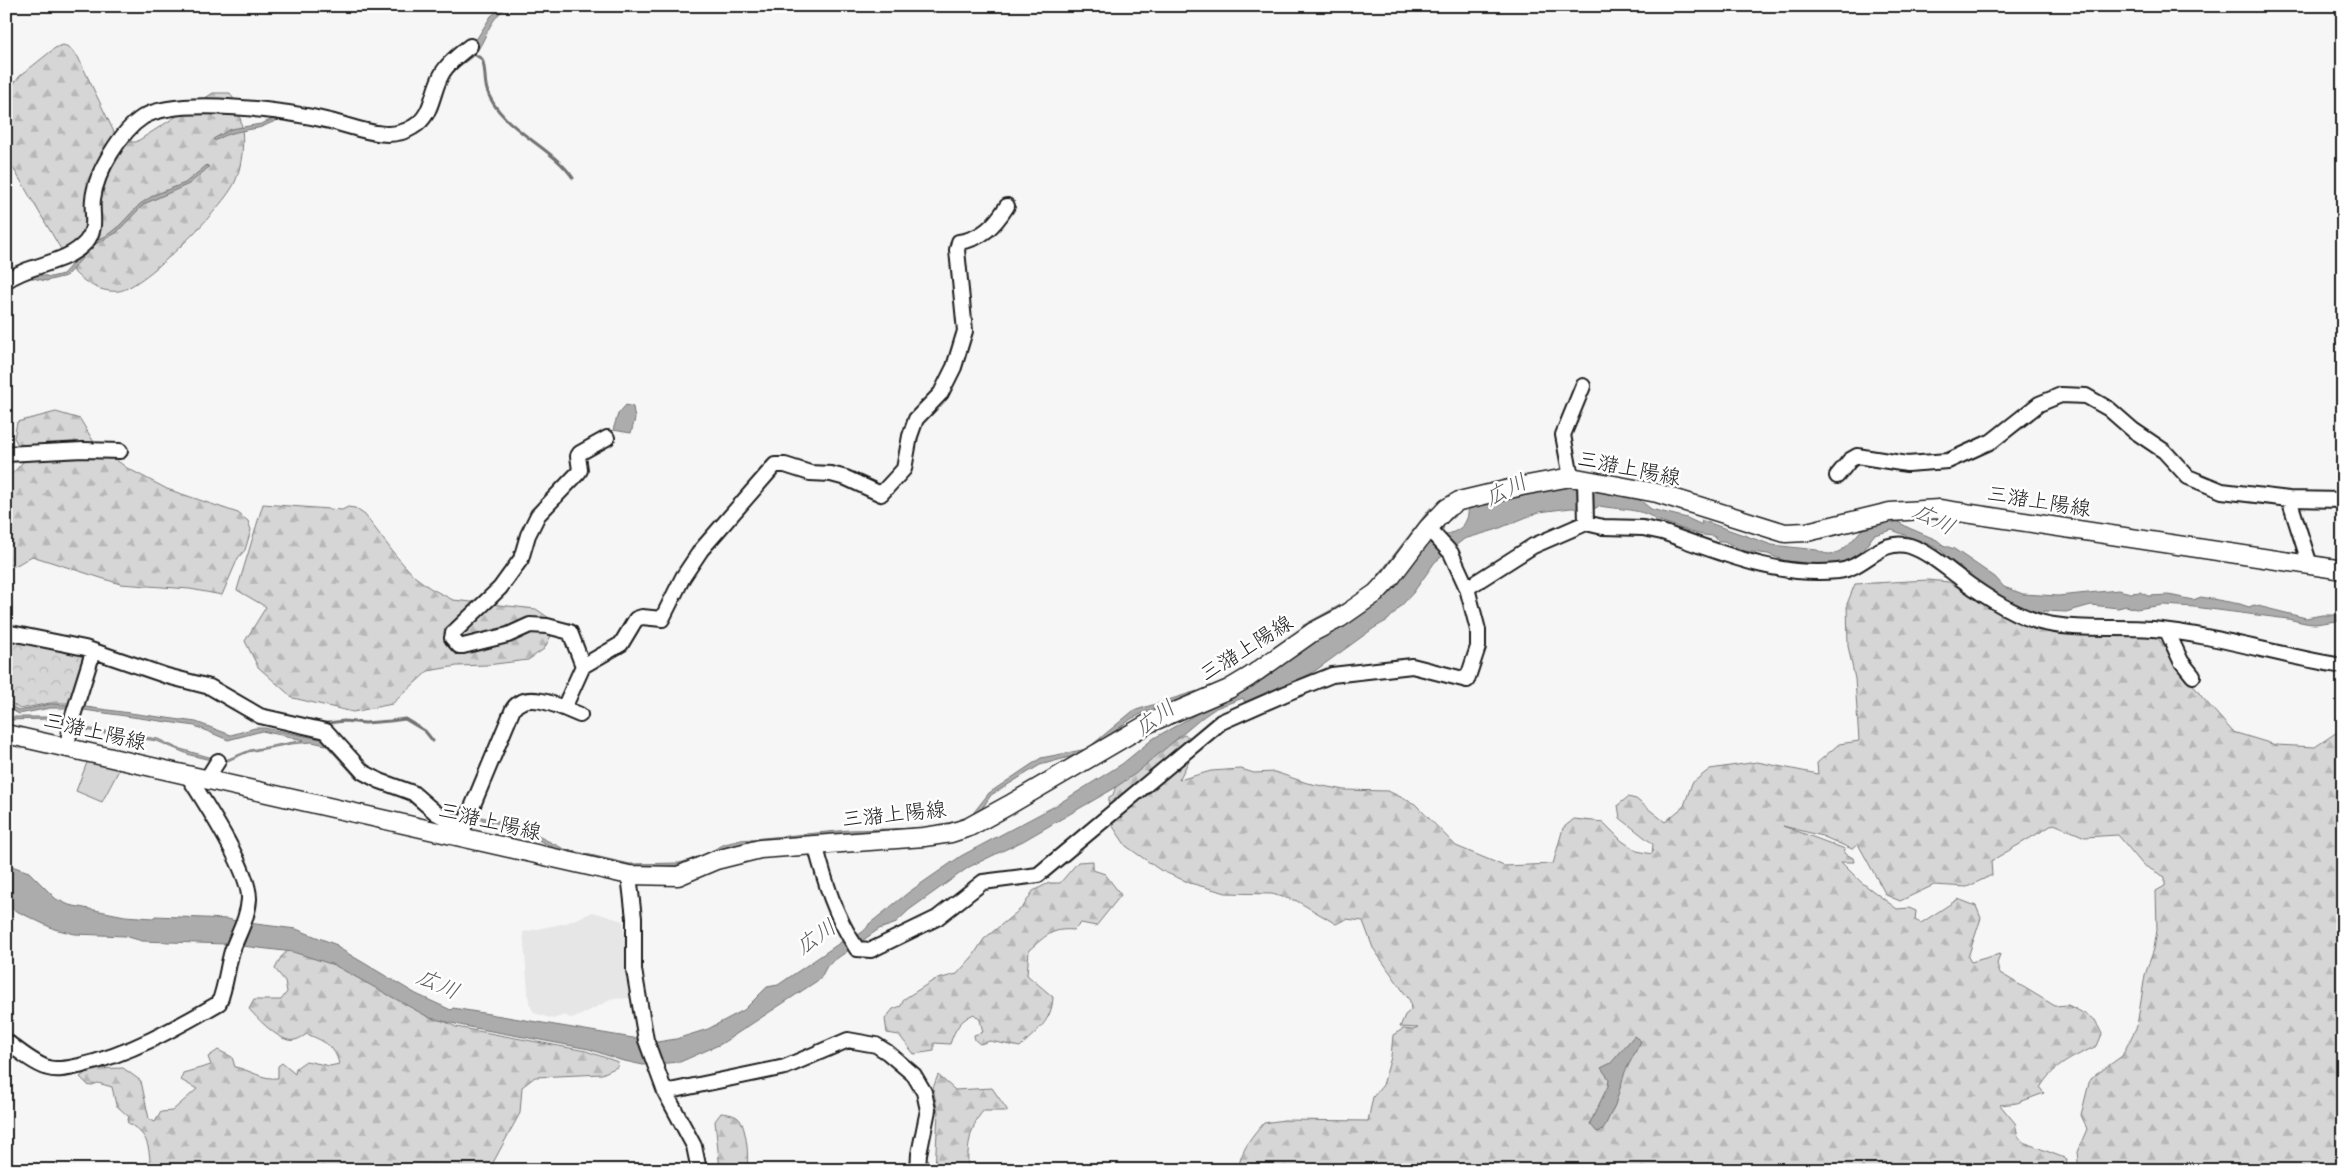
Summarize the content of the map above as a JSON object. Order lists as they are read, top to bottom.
{
  "streets": {
    "main road": ["三潴上陽線"]
  },
  "water": ["広川"]
}
